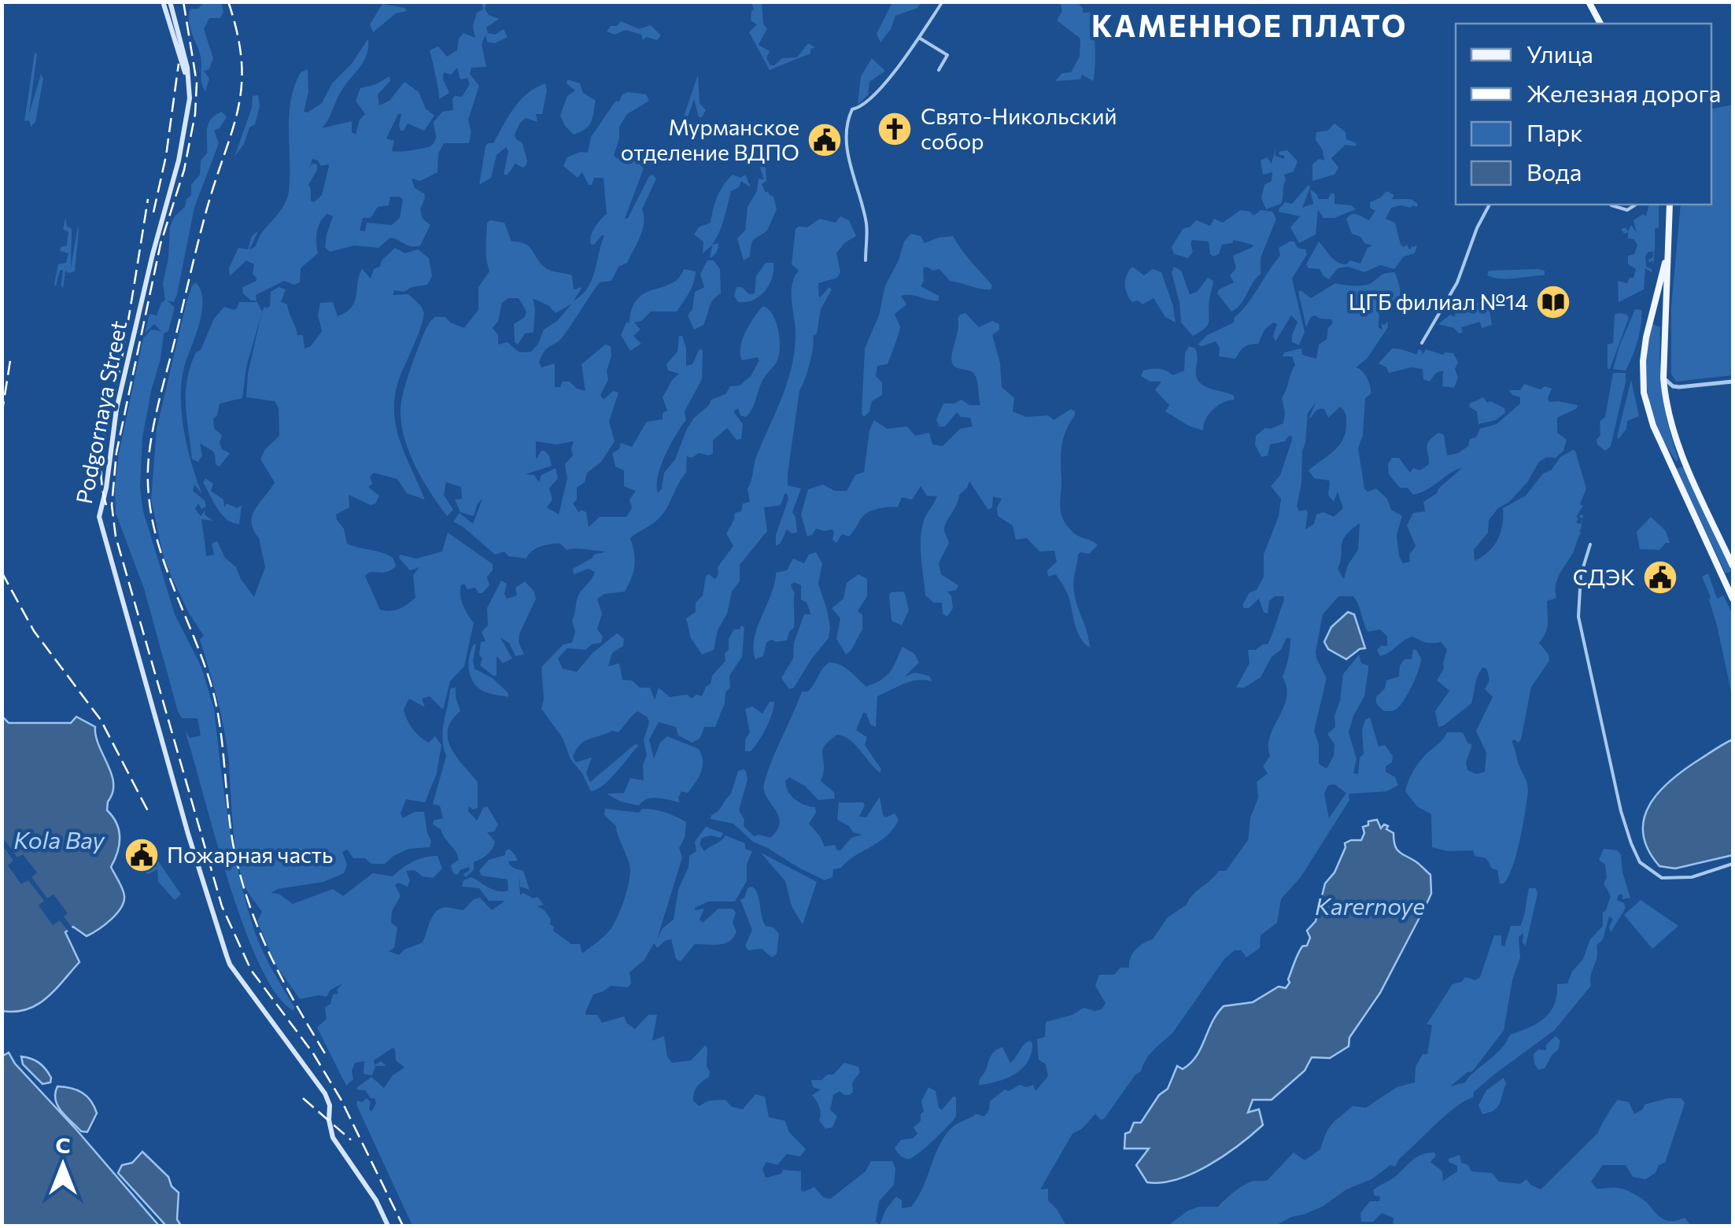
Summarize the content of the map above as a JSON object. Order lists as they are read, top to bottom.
{
  "streets": {
    "main road": ["Podgornaya Street"]
  },
  "districts": ["КАМЕННОЕ ПЛАТО"],
  "water": ["Kola Bay", "Karernoye"],
  "places": {
    "church": ["Свято-Никольский собор"],
    "public building": ["Мурманское отделение ВДПО", "СДЭК", "Пожарная часть"],
    "library": ["ЦГБ филиал №14"]
  },
  "legend": [
    "Улица",
    "Железная дорога",
    "Парк",
    "Вода"
  ],
  "north": "top"
}
